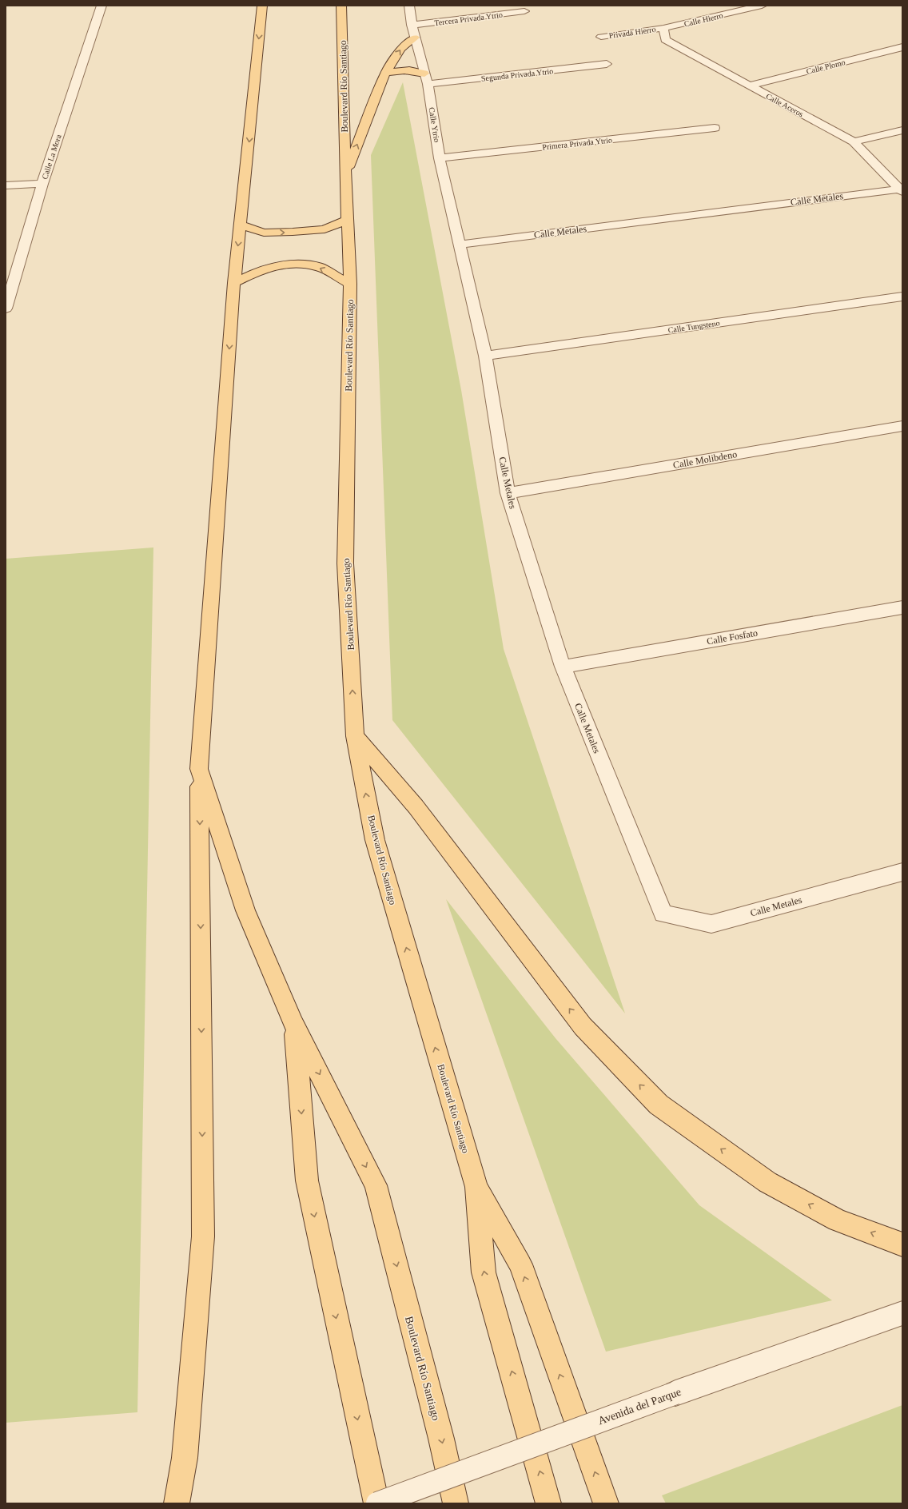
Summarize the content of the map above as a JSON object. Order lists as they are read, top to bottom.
{
  "streets": {
    "main road": ["Boulevard Río Santiago"],
    "street": [
      "Tercera Privada Ytrio",
      "Calle Hierro",
      "Privada Hierro",
      "Calle Plomo",
      "Segunda Privada Ytrio",
      "Calle Aceros",
      "Calle Ytrio",
      "Primera Privada Ytrio",
      "Calle La Mora",
      "Calle Metales",
      "Calle Tungsteno",
      "Calle Molibdeno",
      "Calle Fosfato",
      "Avenida del Parque"
    ]
  },
  "crossings": [
    ["Tercera Privada Ytrio", "Calle Ytrio"],
    ["Calle Hierro", "Privada Hierro"],
    ["Calle Hierro", "Calle Aceros"],
    ["Privada Hierro", "Calle Aceros"],
    ["Calle Plomo", "Calle Aceros"],
    ["Segunda Privada Ytrio", "Calle Ytrio"],
    ["Boulevard Río Santiago", "Avenida del Parque"],
    ["Calle Aceros", "Calle Metales"],
    ["Calle Ytrio", "Primera Privada Ytrio"],
    ["Calle Ytrio", "Calle Metales"],
    ["Calle Metales", "Calle Tungsteno"],
    ["Calle Metales", "Calle Molibdeno"],
    ["Calle Metales", "Calle Fosfato"]
  ]
}
